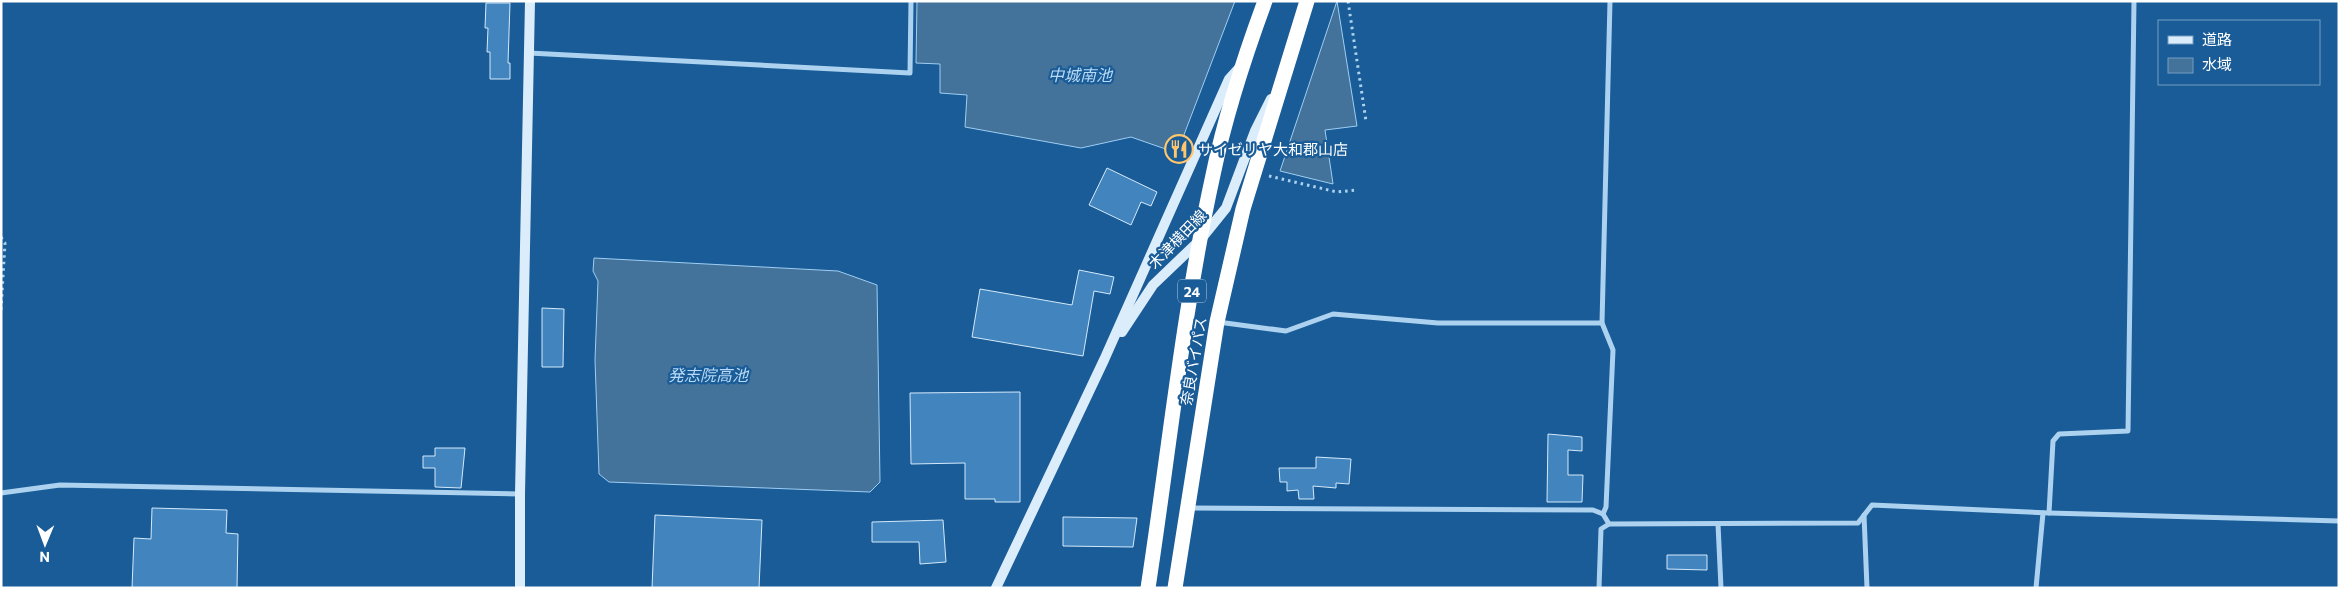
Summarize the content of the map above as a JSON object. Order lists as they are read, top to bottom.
{
  "streets": {
    "highway": ["24", "奈良バイパス"],
    "main road": ["木津横田線"]
  },
  "crossings": [
    ["木津横田線", "奈良バイパス"]
  ],
  "water": ["中城南池", "発志院高池"],
  "places": {
    "restaurant": ["サイゼリヤ大和郡山店"]
  },
  "legend": ["道路", "水域"],
  "north": "bottom"
}
